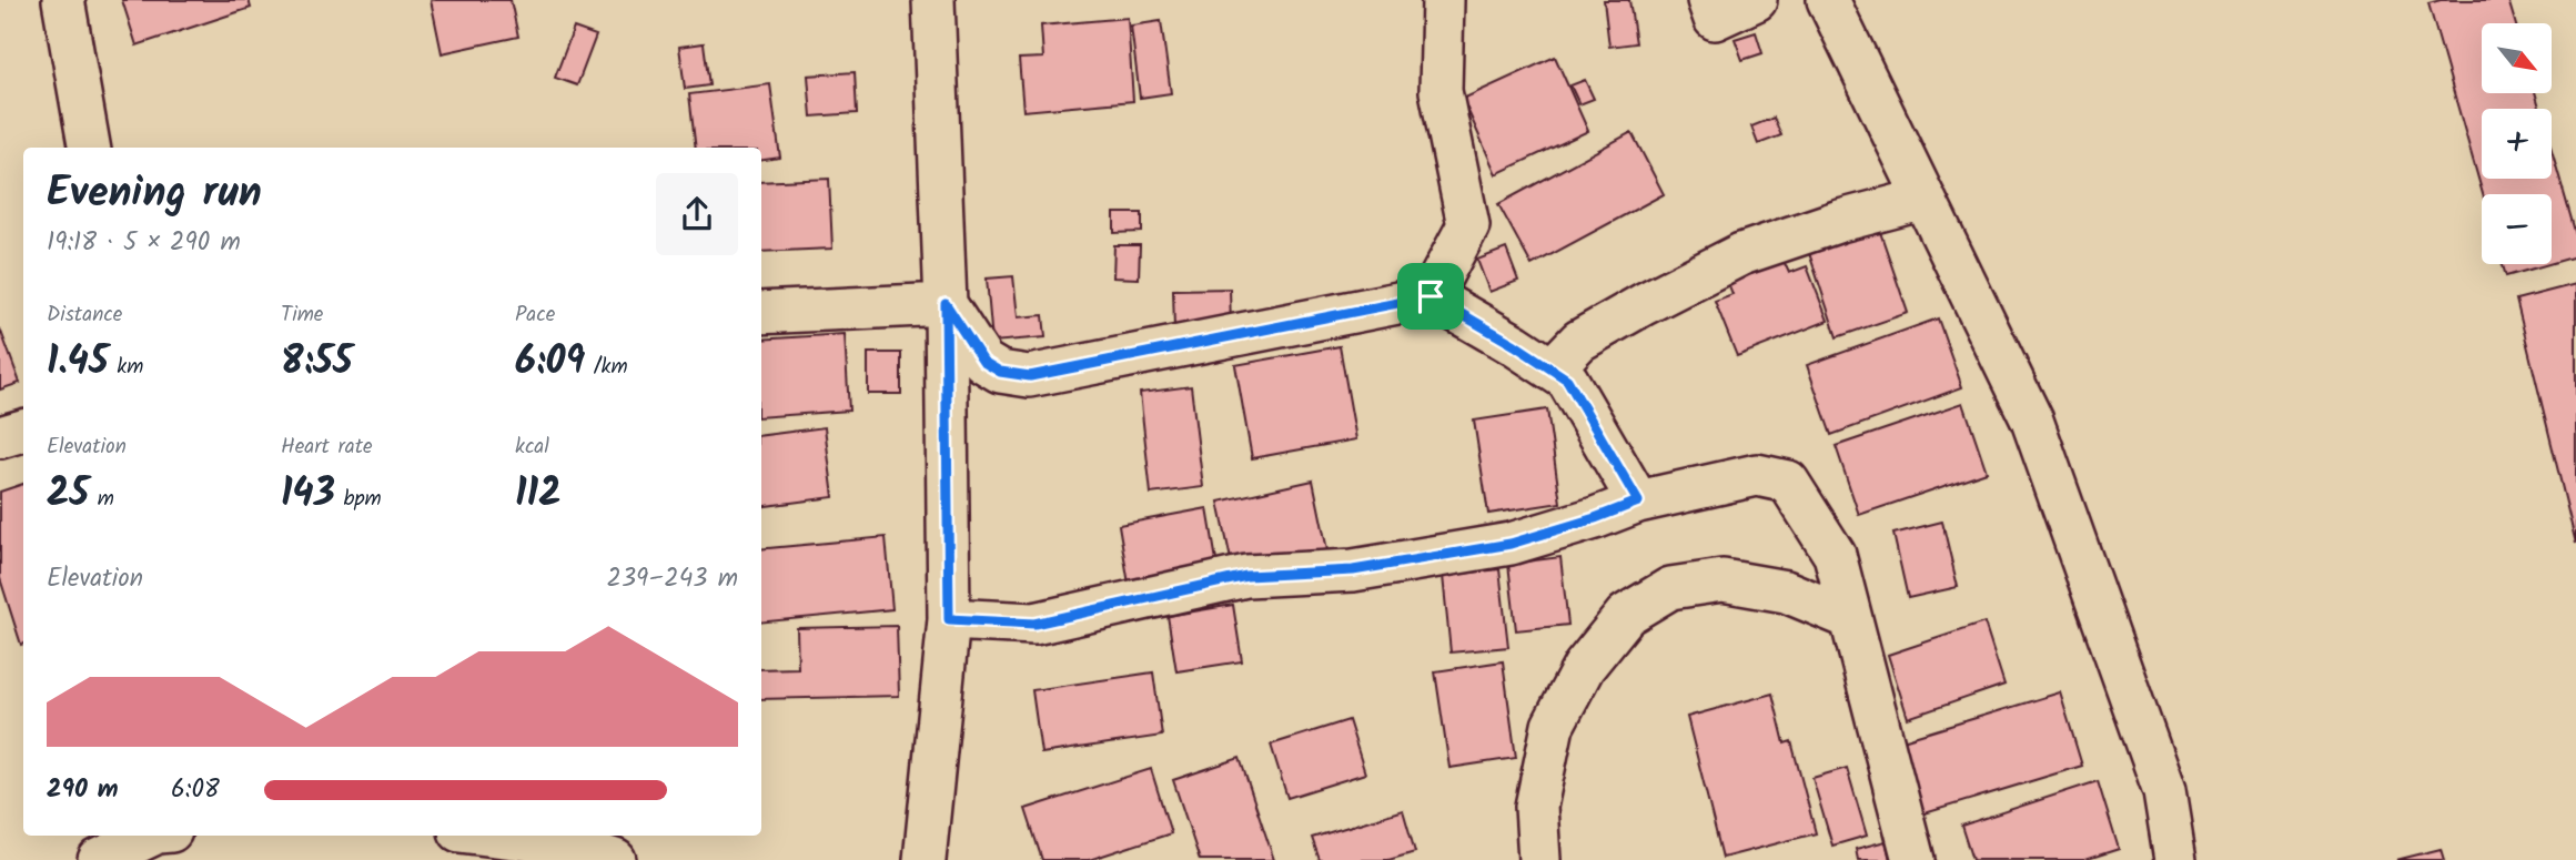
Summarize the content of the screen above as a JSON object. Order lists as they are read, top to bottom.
{
  "north": "bottom right",
  "page": {
    "map_buttons": ["+", "−"],
    "heading": ["Evening run", "19:18 · 5 × 290 m"],
    "stats": [
      ["Distance", "1.45 km"],
      ["Time", "8:55"],
      ["Pace", "6:09 /km"],
      ["Elevation", "25 m"],
      ["Heart rate", "143 bpm"],
      ["kcal", "112"]
    ],
    "chart": ["Elevation", "239–243 m"],
    "list": [
      {
        "name": "290 m",
        "note": "6:08"
      }
    ]
  }
}
